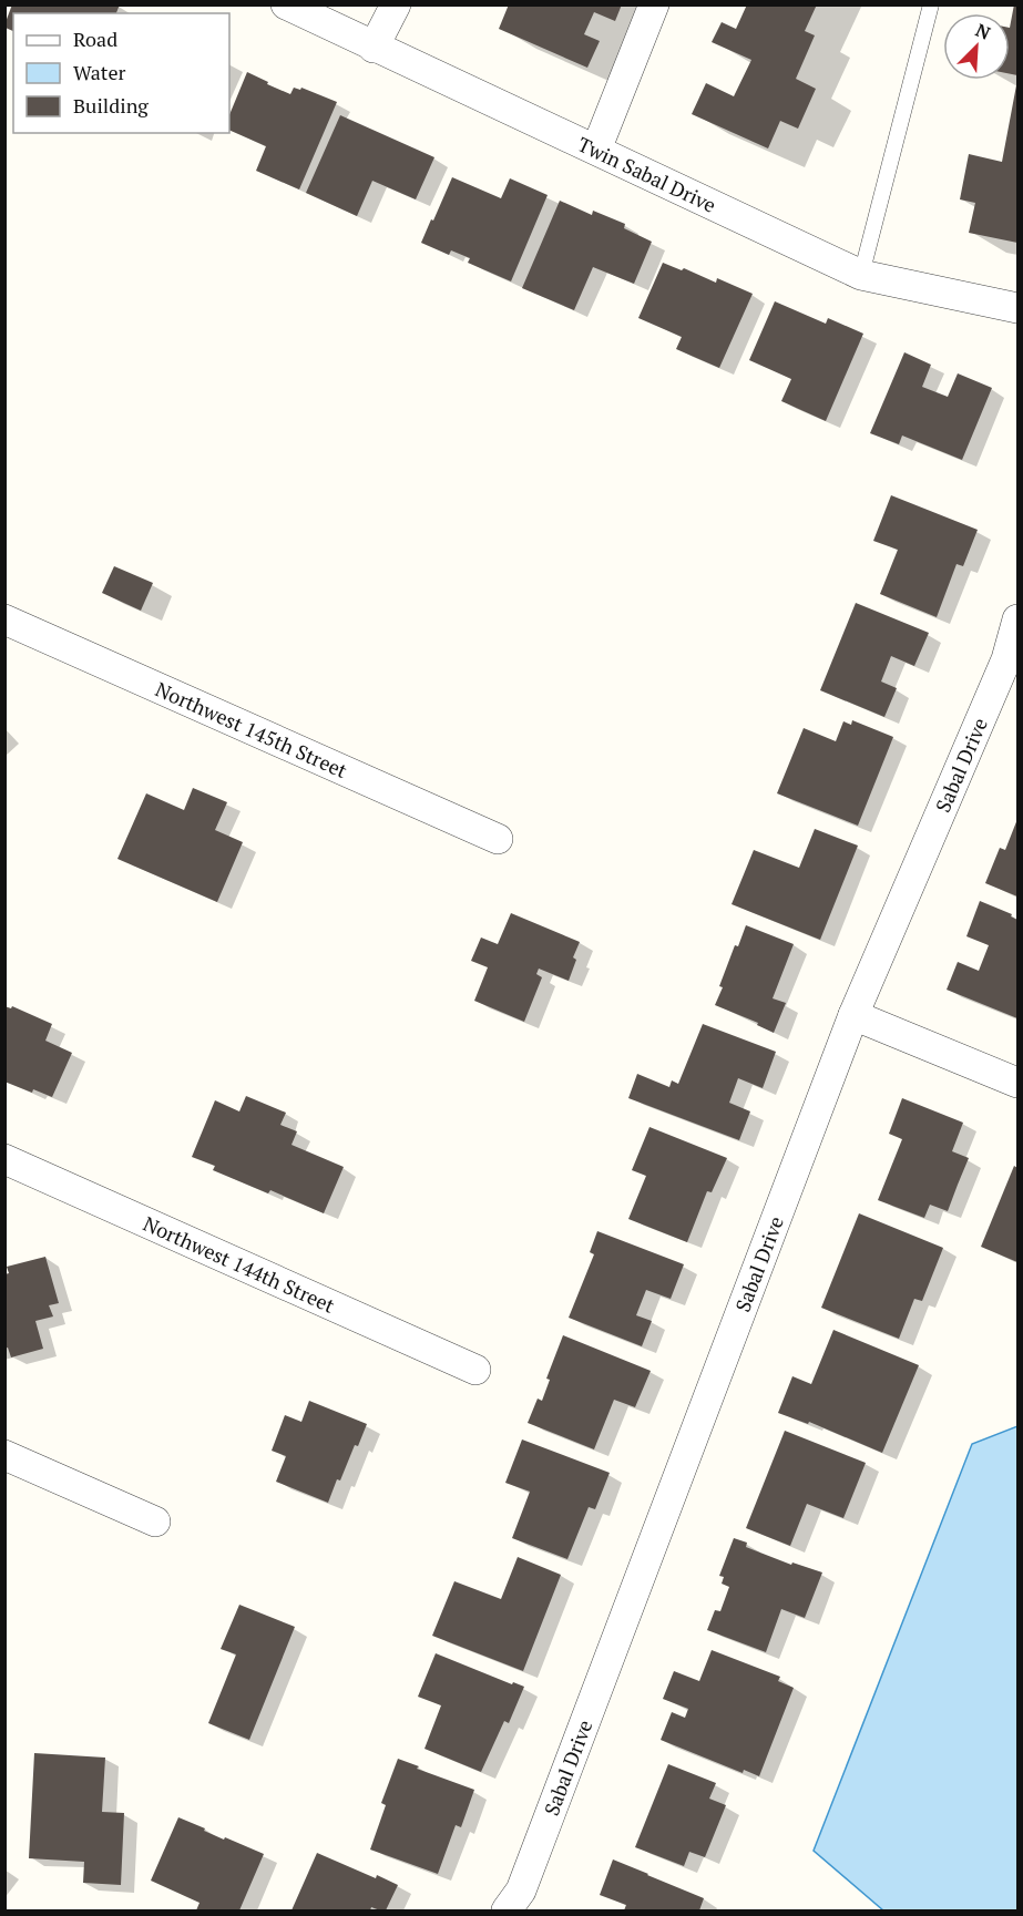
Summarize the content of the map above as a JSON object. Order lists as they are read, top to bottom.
{
  "streets": {
    "street": [
      "Twin Sabal Drive",
      "Northwest 145th Street",
      "Sabal Drive",
      "Northwest 144th Street"
    ]
  },
  "legend": ["Road", "Water", "Building"],
  "north": "top right"
}
